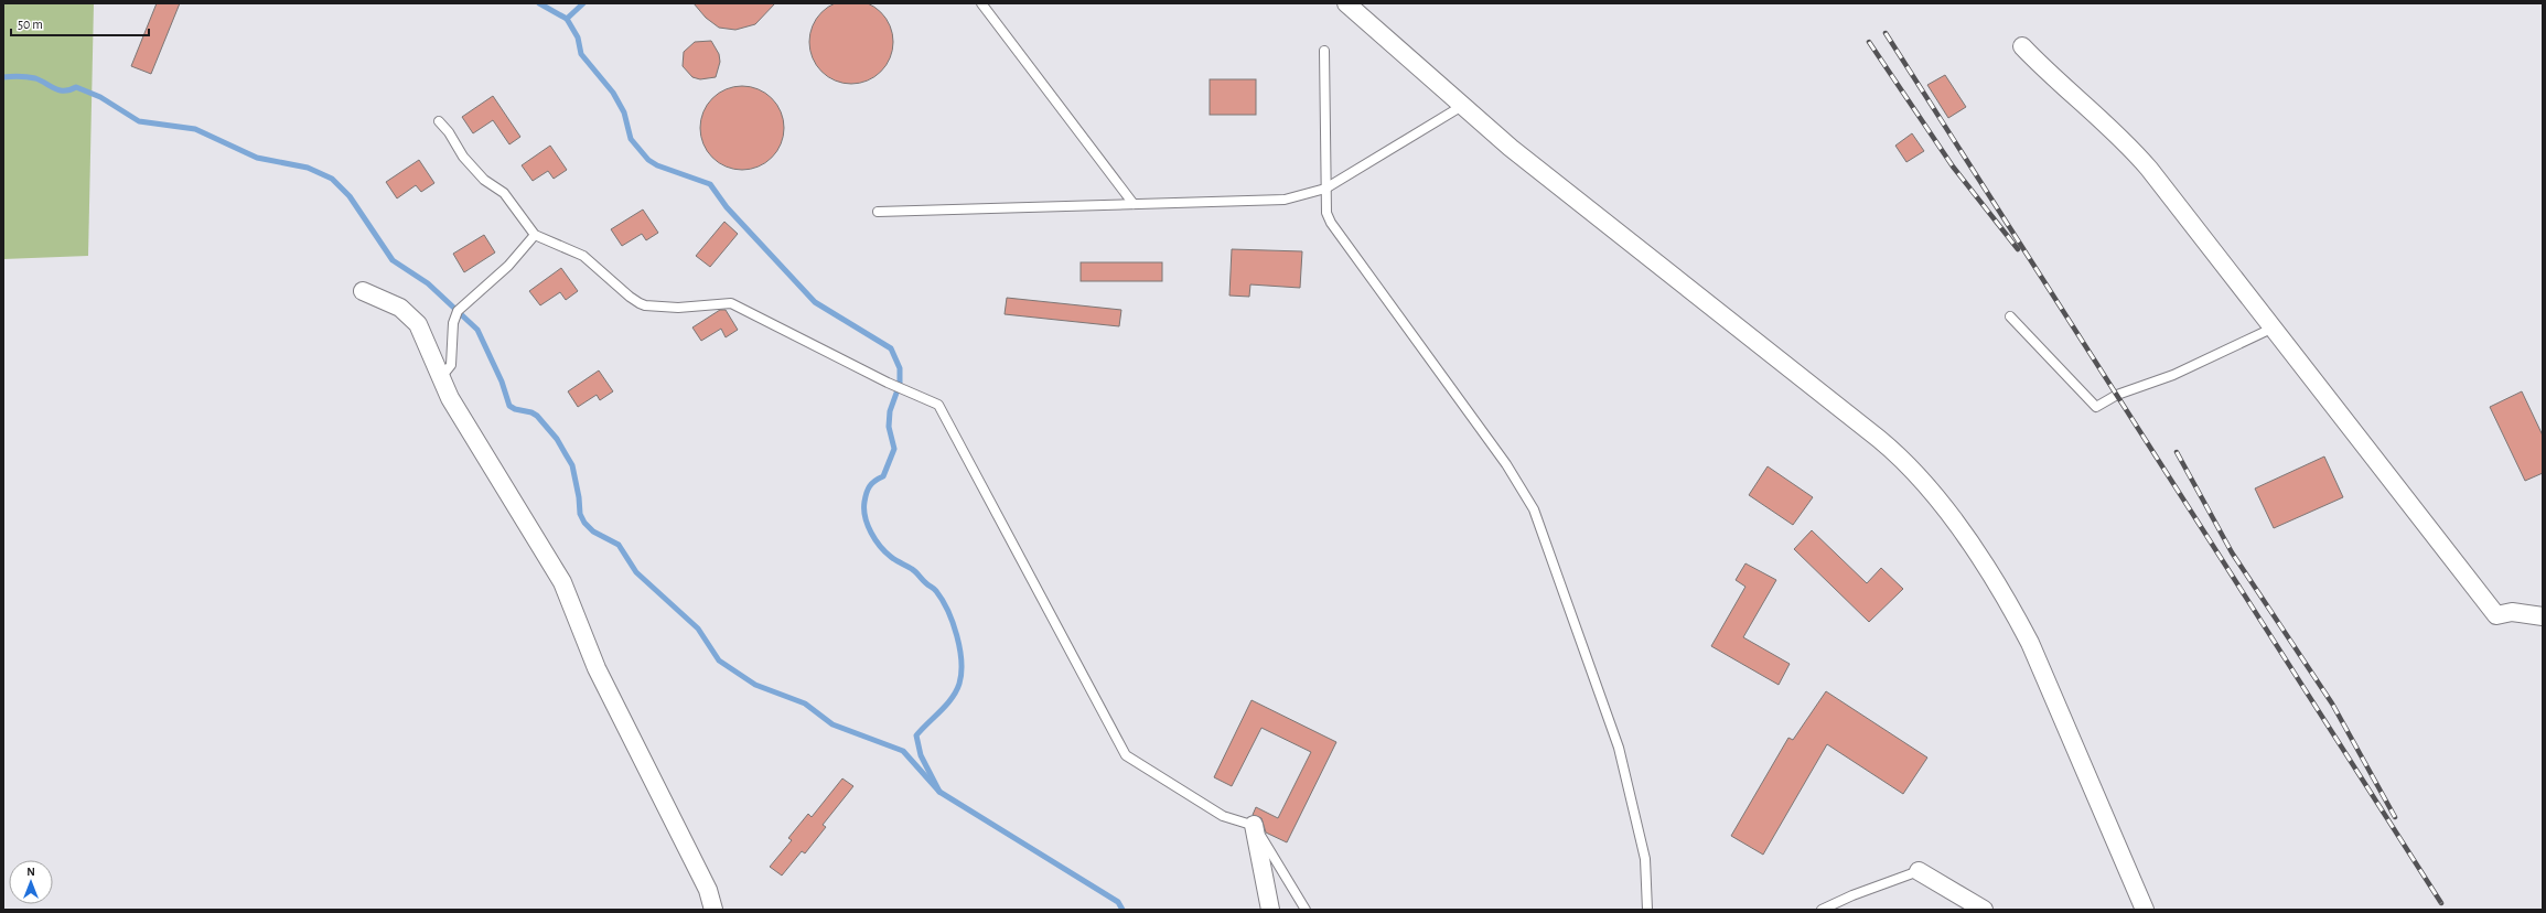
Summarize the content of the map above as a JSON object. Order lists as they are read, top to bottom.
{
  "scale_bar": "50 m",
  "north": "top"
}
